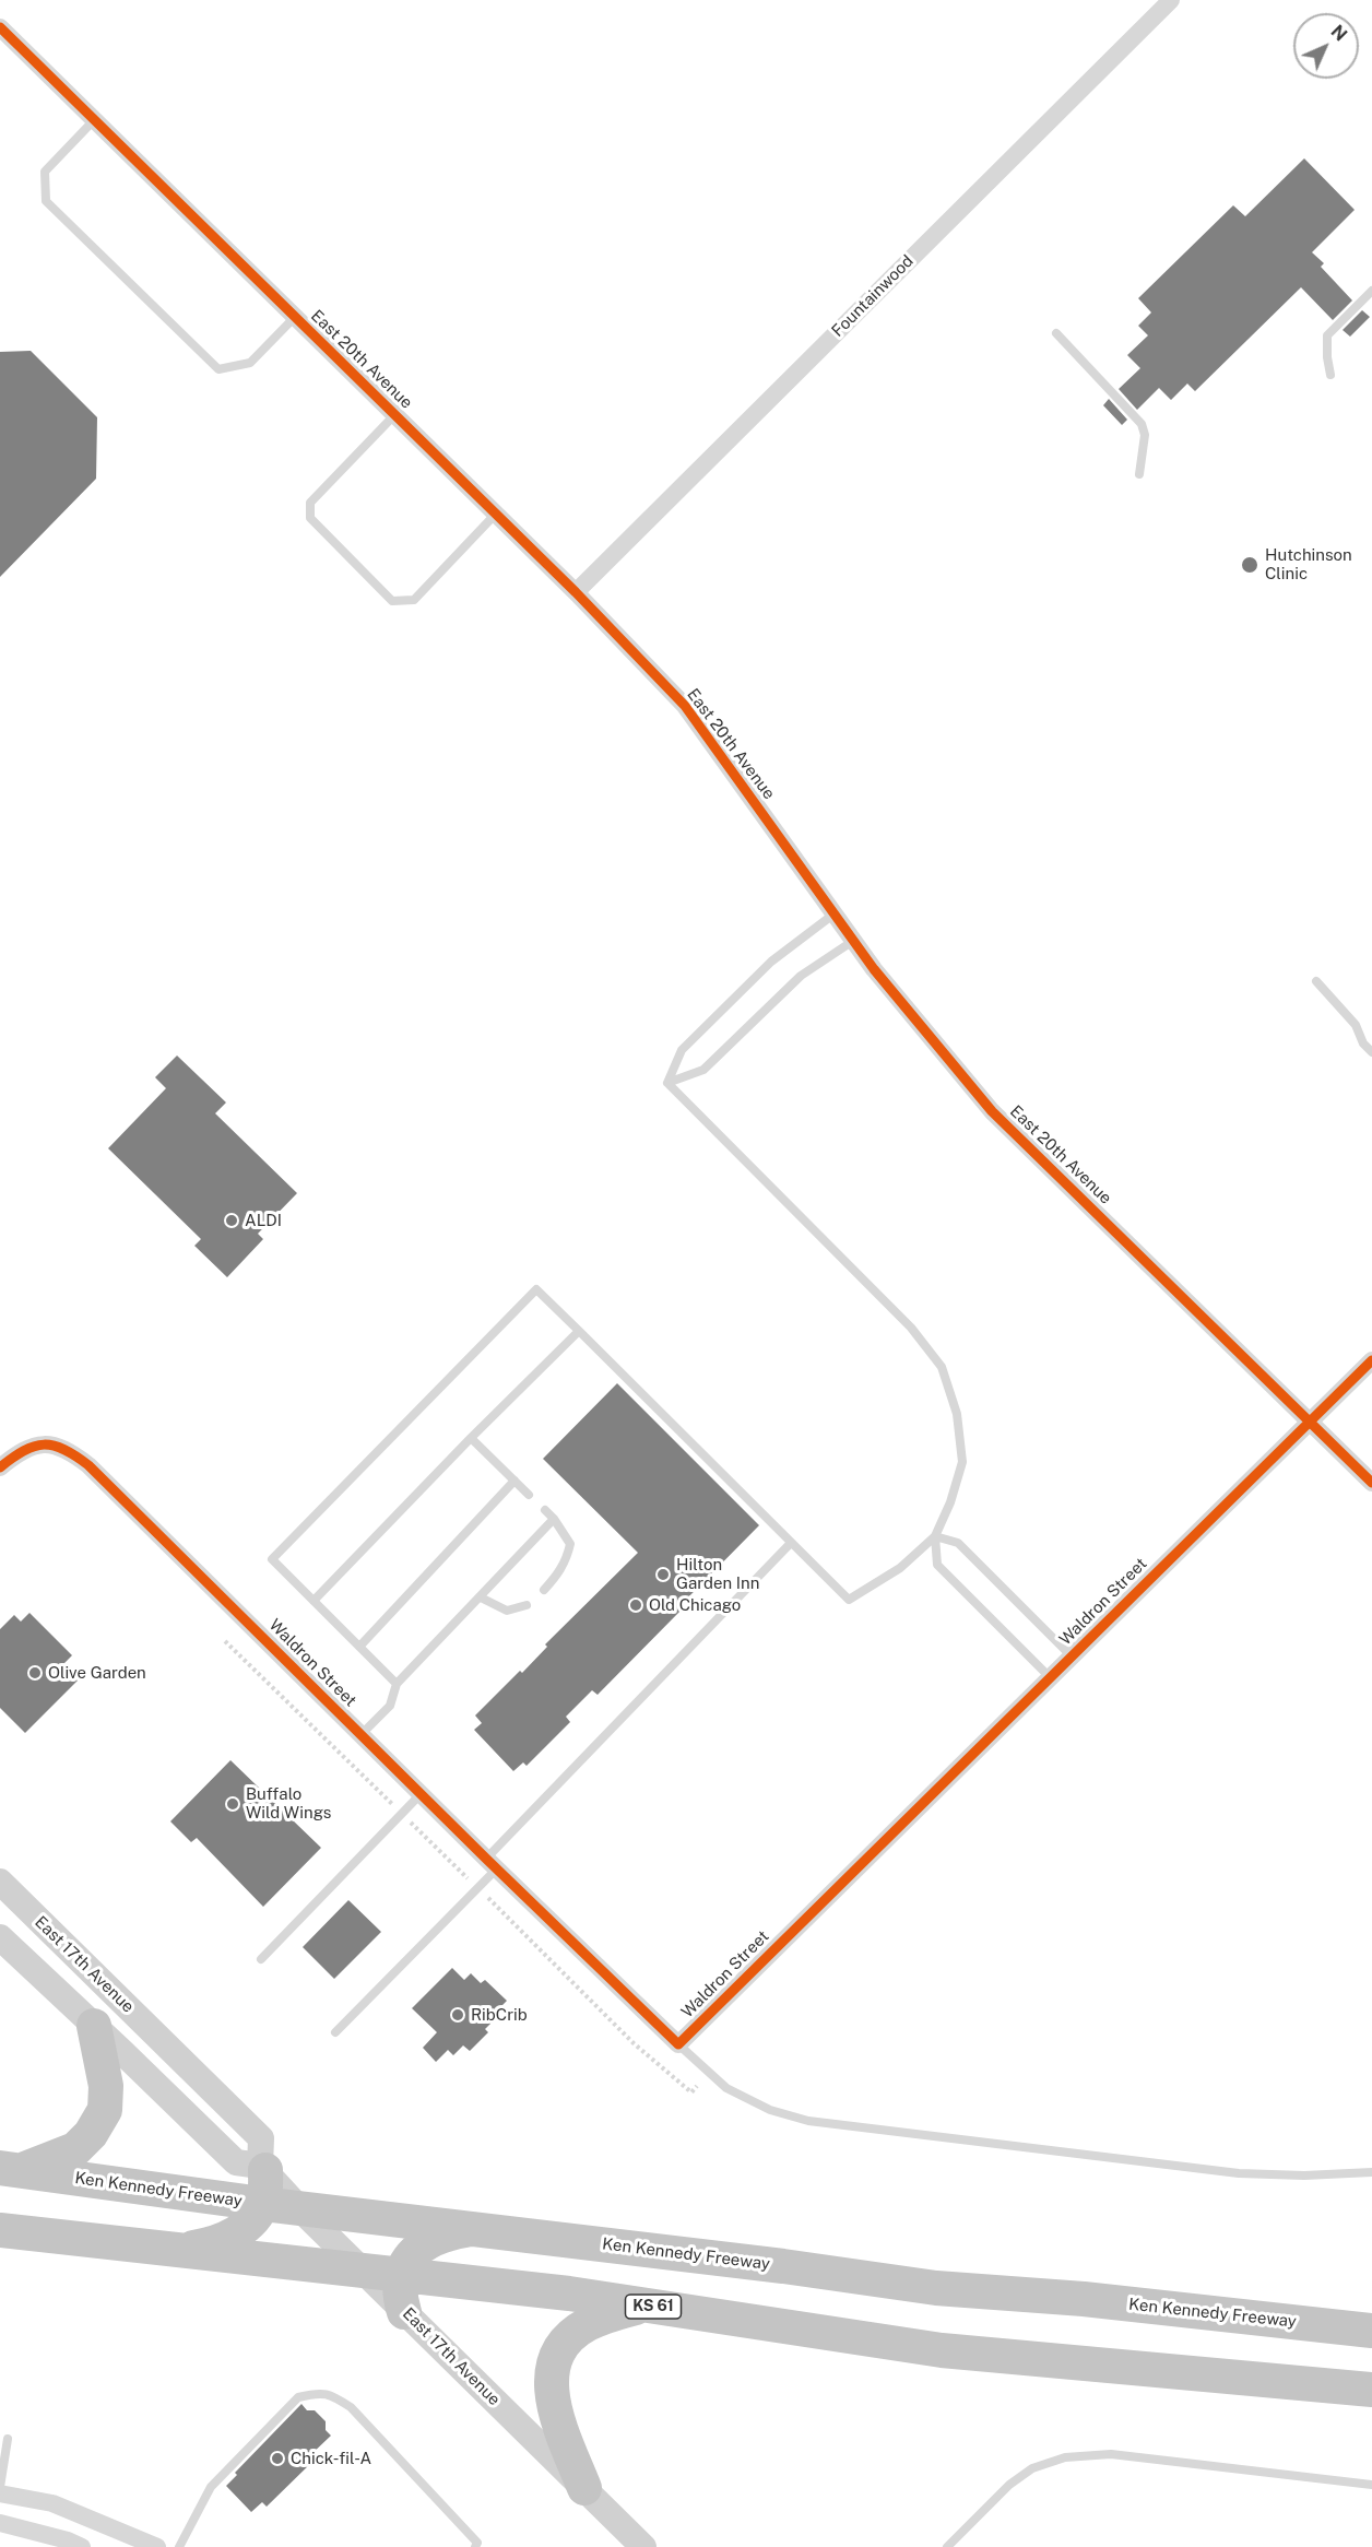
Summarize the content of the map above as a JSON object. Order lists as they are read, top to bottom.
{
  "streets": {
    "highway": ["Ken Kennedy Freeway", "KS 61"],
    "street": [
      "Fountainwood",
      "East 20th Avenue",
      "Waldron Street",
      "East 17th Avenue"
    ]
  },
  "crossings": [
    ["Fountainwood", "East 20th Avenue"],
    ["East 20th Avenue", "Waldron Street"],
    ["East 17th Avenue", "Ken Kennedy Freeway"],
    ["East 17th Avenue", "KS 61"]
  ],
  "places": [
    "Hutchinson Clinic",
    "ALDI",
    "Hilton Garden Inn",
    "Old Chicago",
    "Olive Garden",
    "Buffalo Wild Wings",
    "RibCrib",
    "Chick-fil-A"
  ],
  "north": "top right"
}
